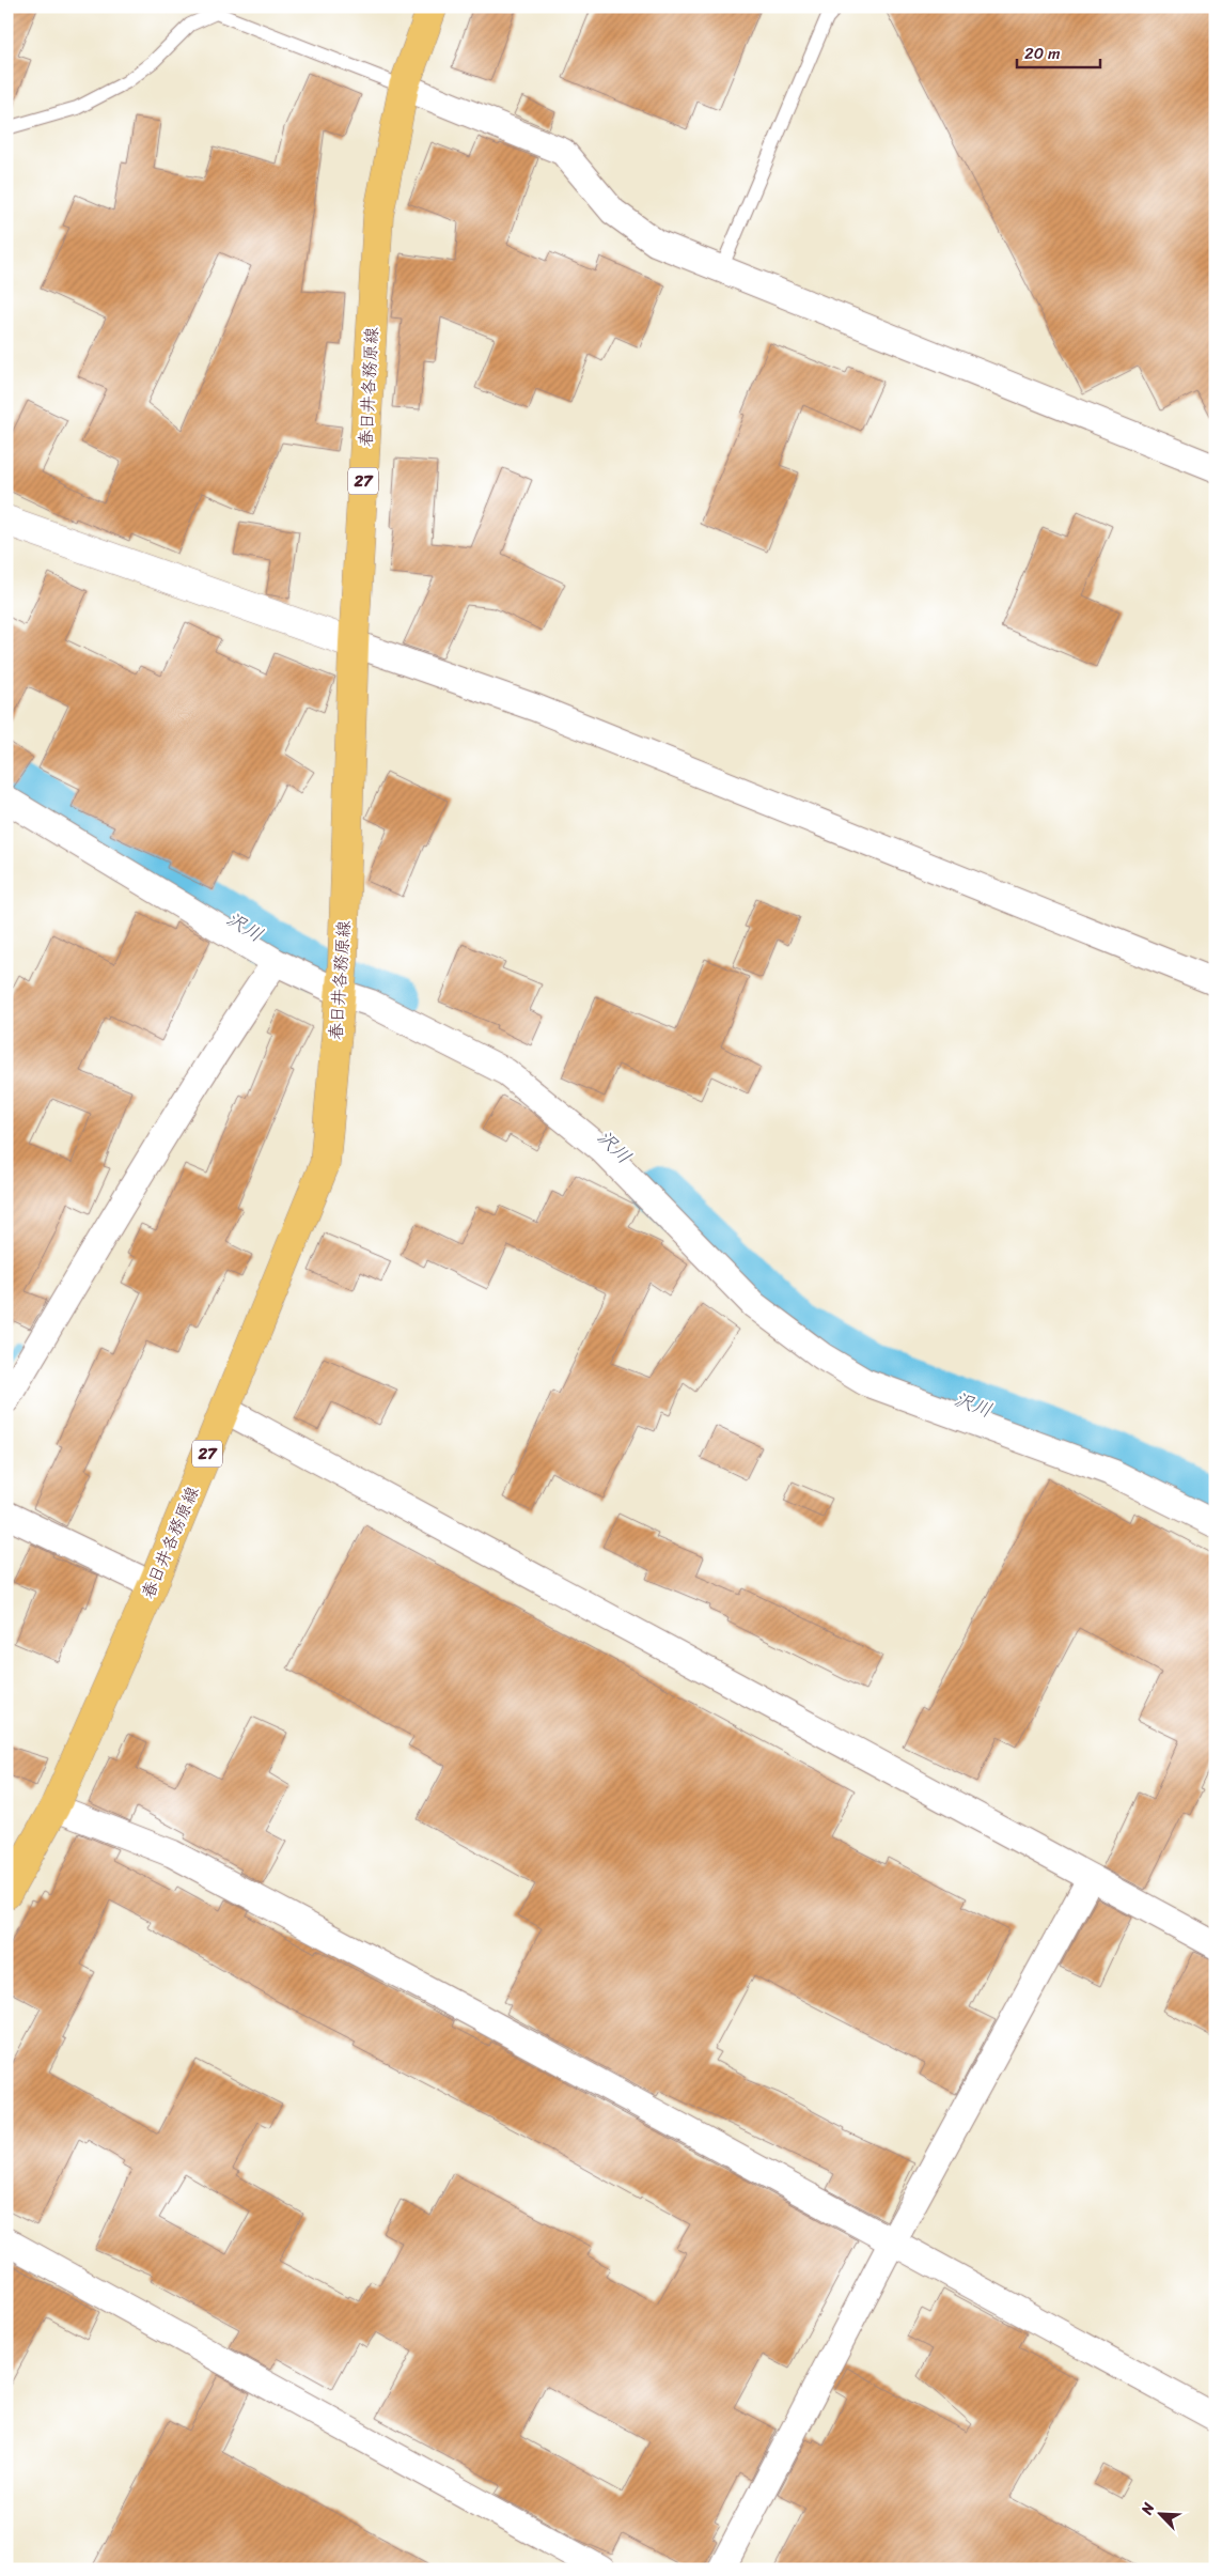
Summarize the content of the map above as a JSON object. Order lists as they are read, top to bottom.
{
  "streets": {
    "main road": ["春日井各務原線", "27"]
  },
  "water": ["沢川"],
  "scale_bar": "20 m",
  "north": "top left"
}
